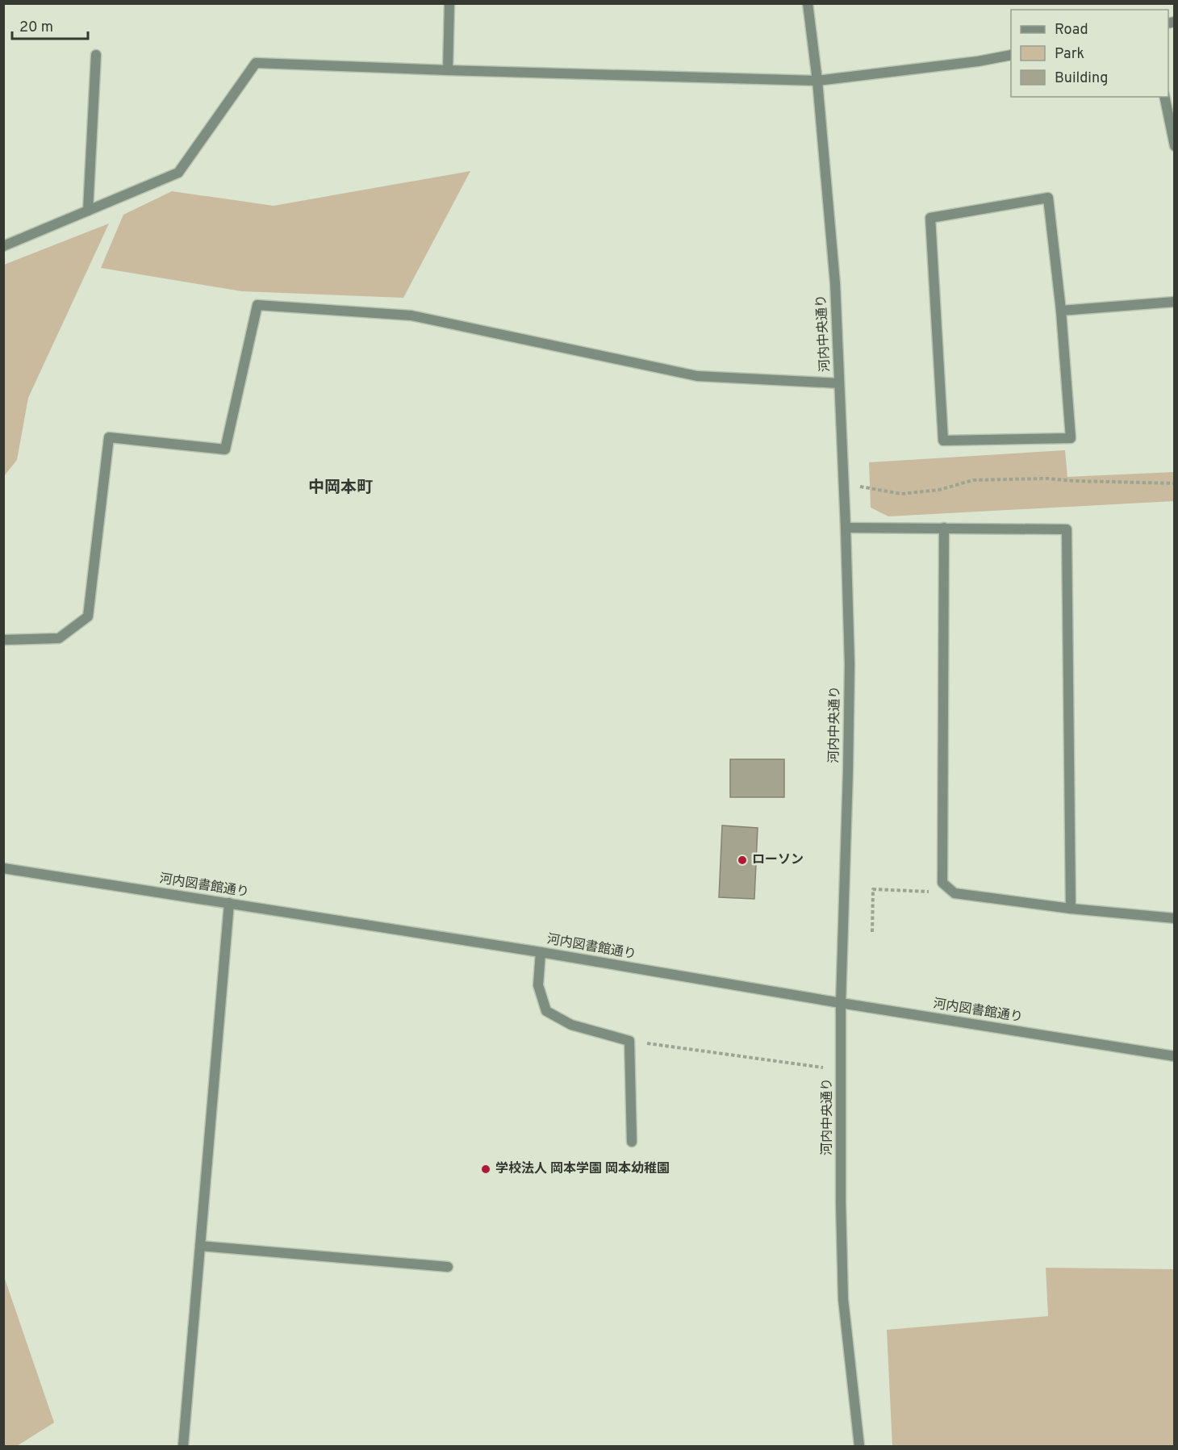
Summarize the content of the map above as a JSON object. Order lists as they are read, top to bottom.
{
  "streets": {
    "street": ["河内中央通り", "河内図書館通り"]
  },
  "crossings": [
    ["河内中央通り", "河内図書館通り"]
  ],
  "districts": ["中岡本町"],
  "places": ["ローソン", "学校法人 岡本学園 岡本幼稚園"],
  "legend": ["Road", "Park", "Building"],
  "scale_bar": "20 m"
}
